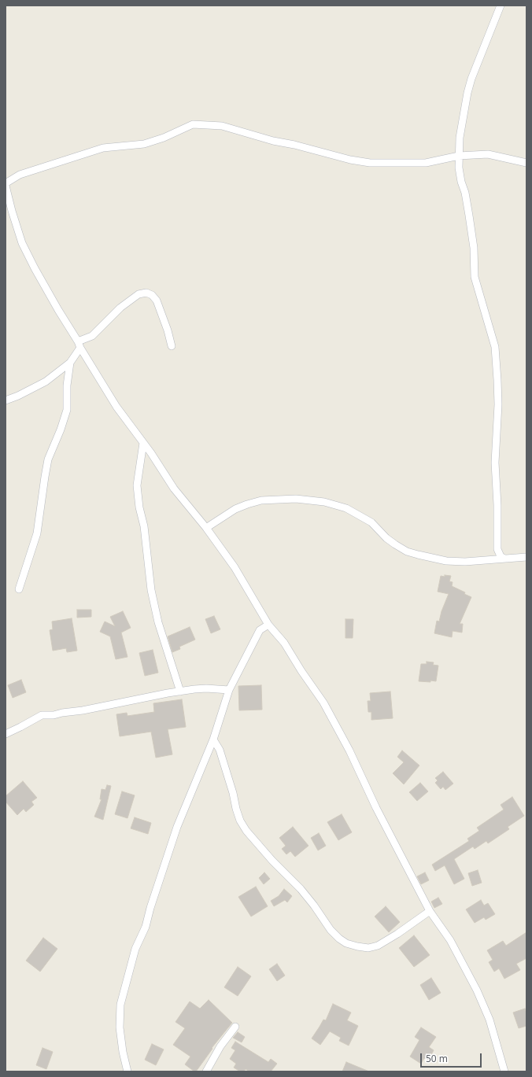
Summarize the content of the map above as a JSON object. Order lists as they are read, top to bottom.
{
  "scale_bar": "50 m"
}
